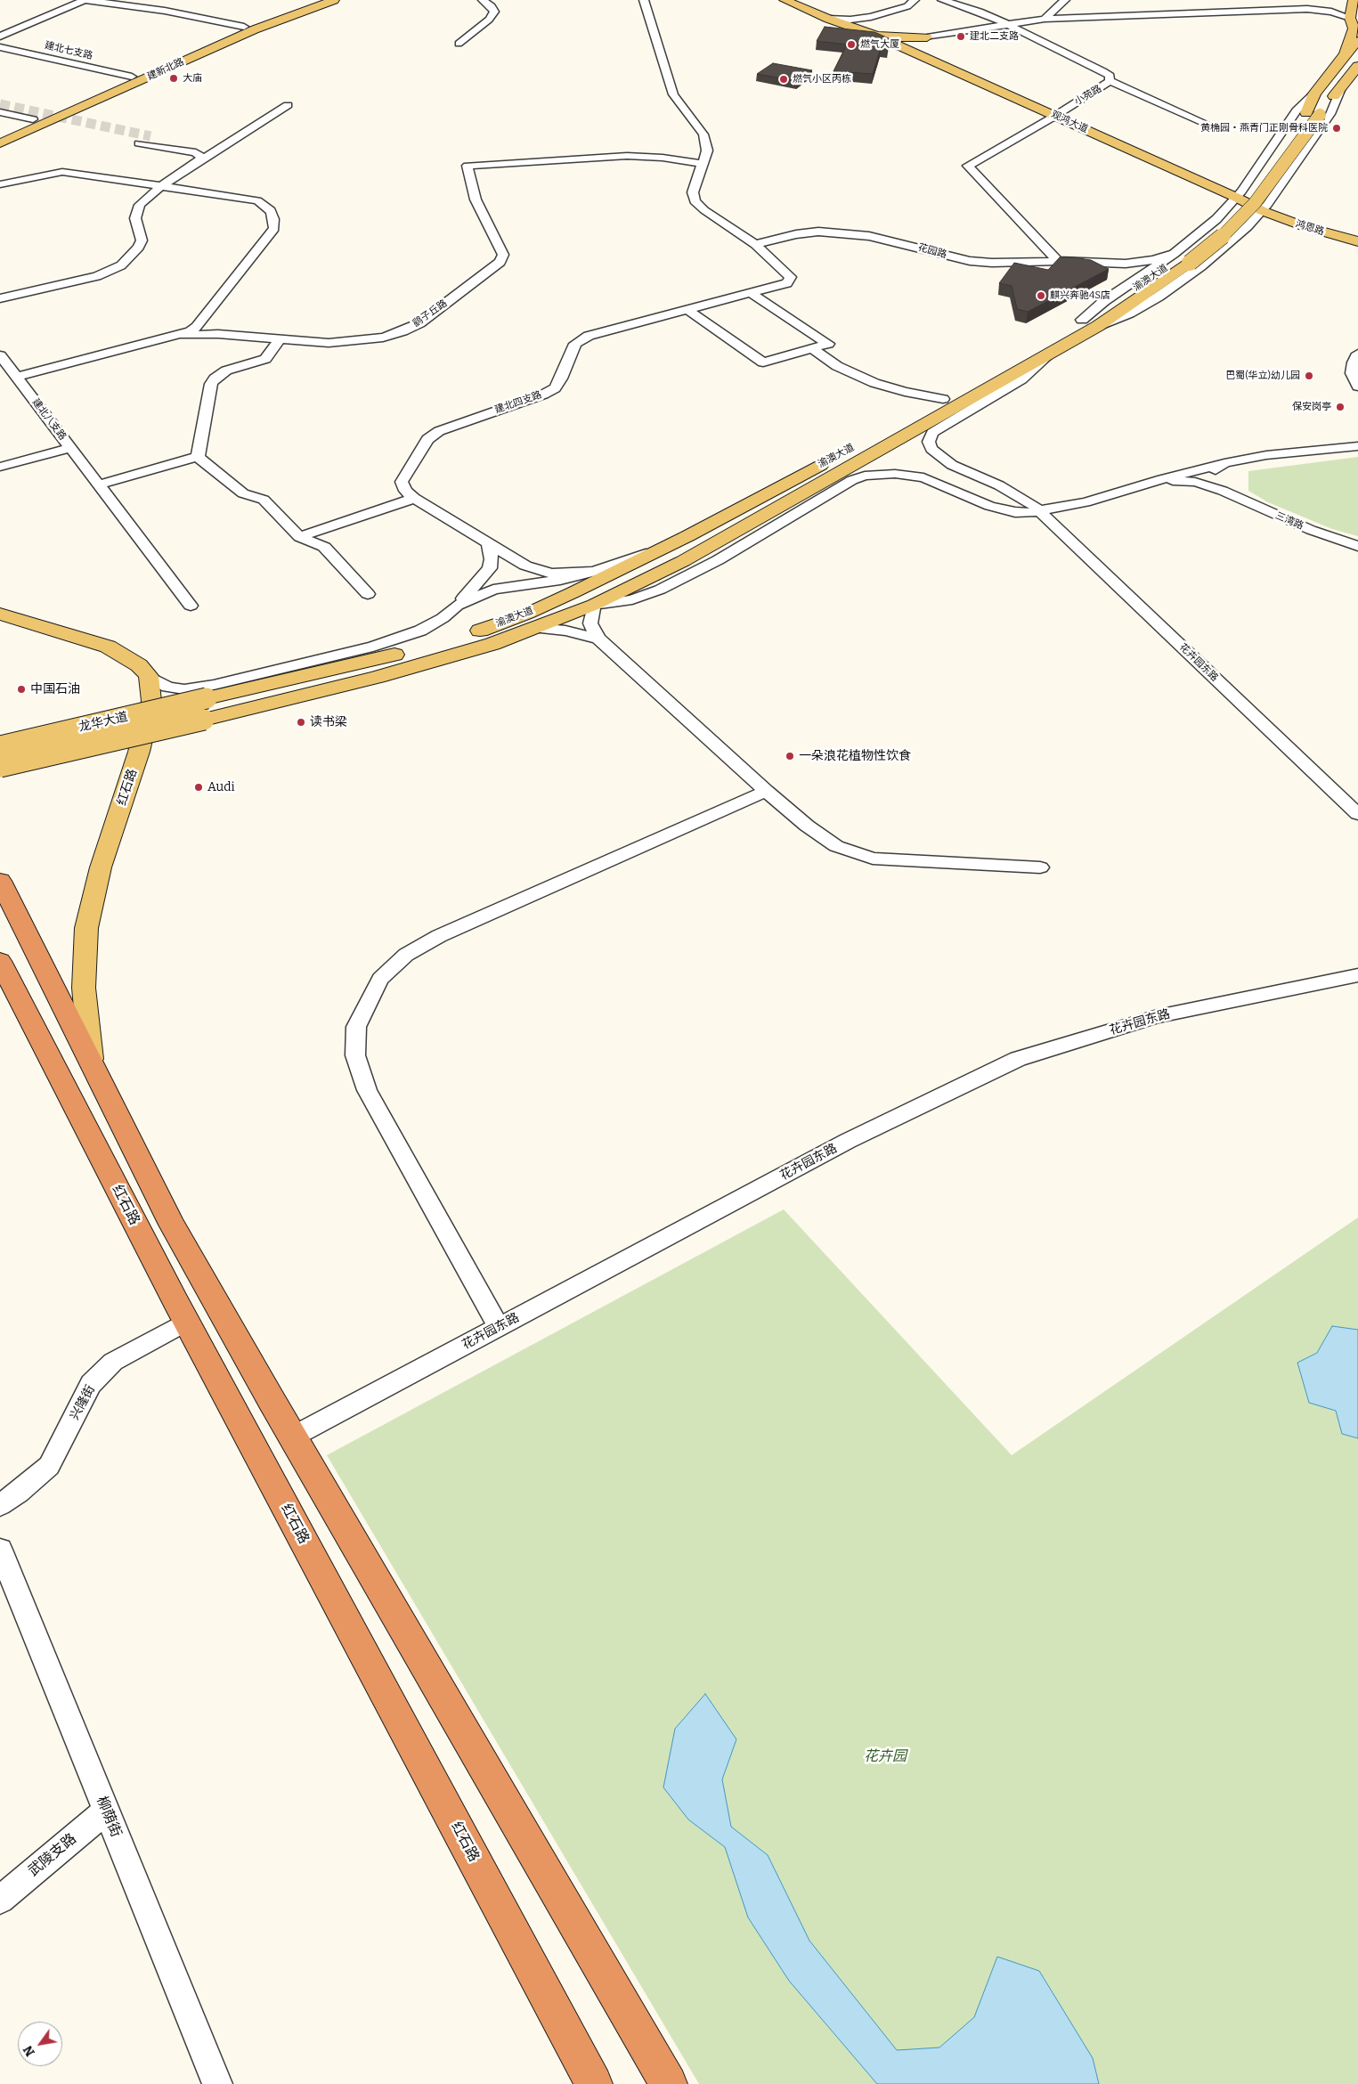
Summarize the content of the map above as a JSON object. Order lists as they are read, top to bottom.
{
  "streets": {
    "highway": ["红石路"],
    "main road": [
      "建新北路",
      "观鸿大道",
      "鸿恩路",
      "渝澳大道",
      "龙华大道"
    ],
    "street": [
      "建北七支路",
      "小苑路",
      "花园路",
      "鹞子丘路",
      "建北四支路",
      "建北八支路",
      "三湾路",
      "花卉园东路",
      "兴隆街",
      "柳荫街",
      "武陵支路"
    ]
  },
  "crossings": [
    ["建北七支路", "建新北路"],
    ["小苑路", "观鸿大道"],
    ["小苑路", "花园路"],
    ["观鸿大道", "鸿恩路"],
    ["花园路", "渝澳大道"],
    ["花园路", "建北四支路"],
    ["渝澳大道", "花卉园东路"],
    ["渝澳大道", "龙华大道"],
    ["花卉园东路", "红石路"],
    ["红石路", "兴隆街"],
    ["柳荫街", "武陵支路"]
  ],
  "parks": ["花卉园"],
  "places": [
    "建北二支路",
    "燃气大厦",
    "大庙",
    "燃气小区丙栋",
    "黄桷园‧燕青门正刚骨科医院",
    "麒兴奔驰4S店",
    "巴蜀(华立)幼儿园",
    "保安岗亭",
    "中国石油",
    "读书梁",
    "一朵浪花植物性饮食",
    "Audi"
  ],
  "north": "bottom left"
}
